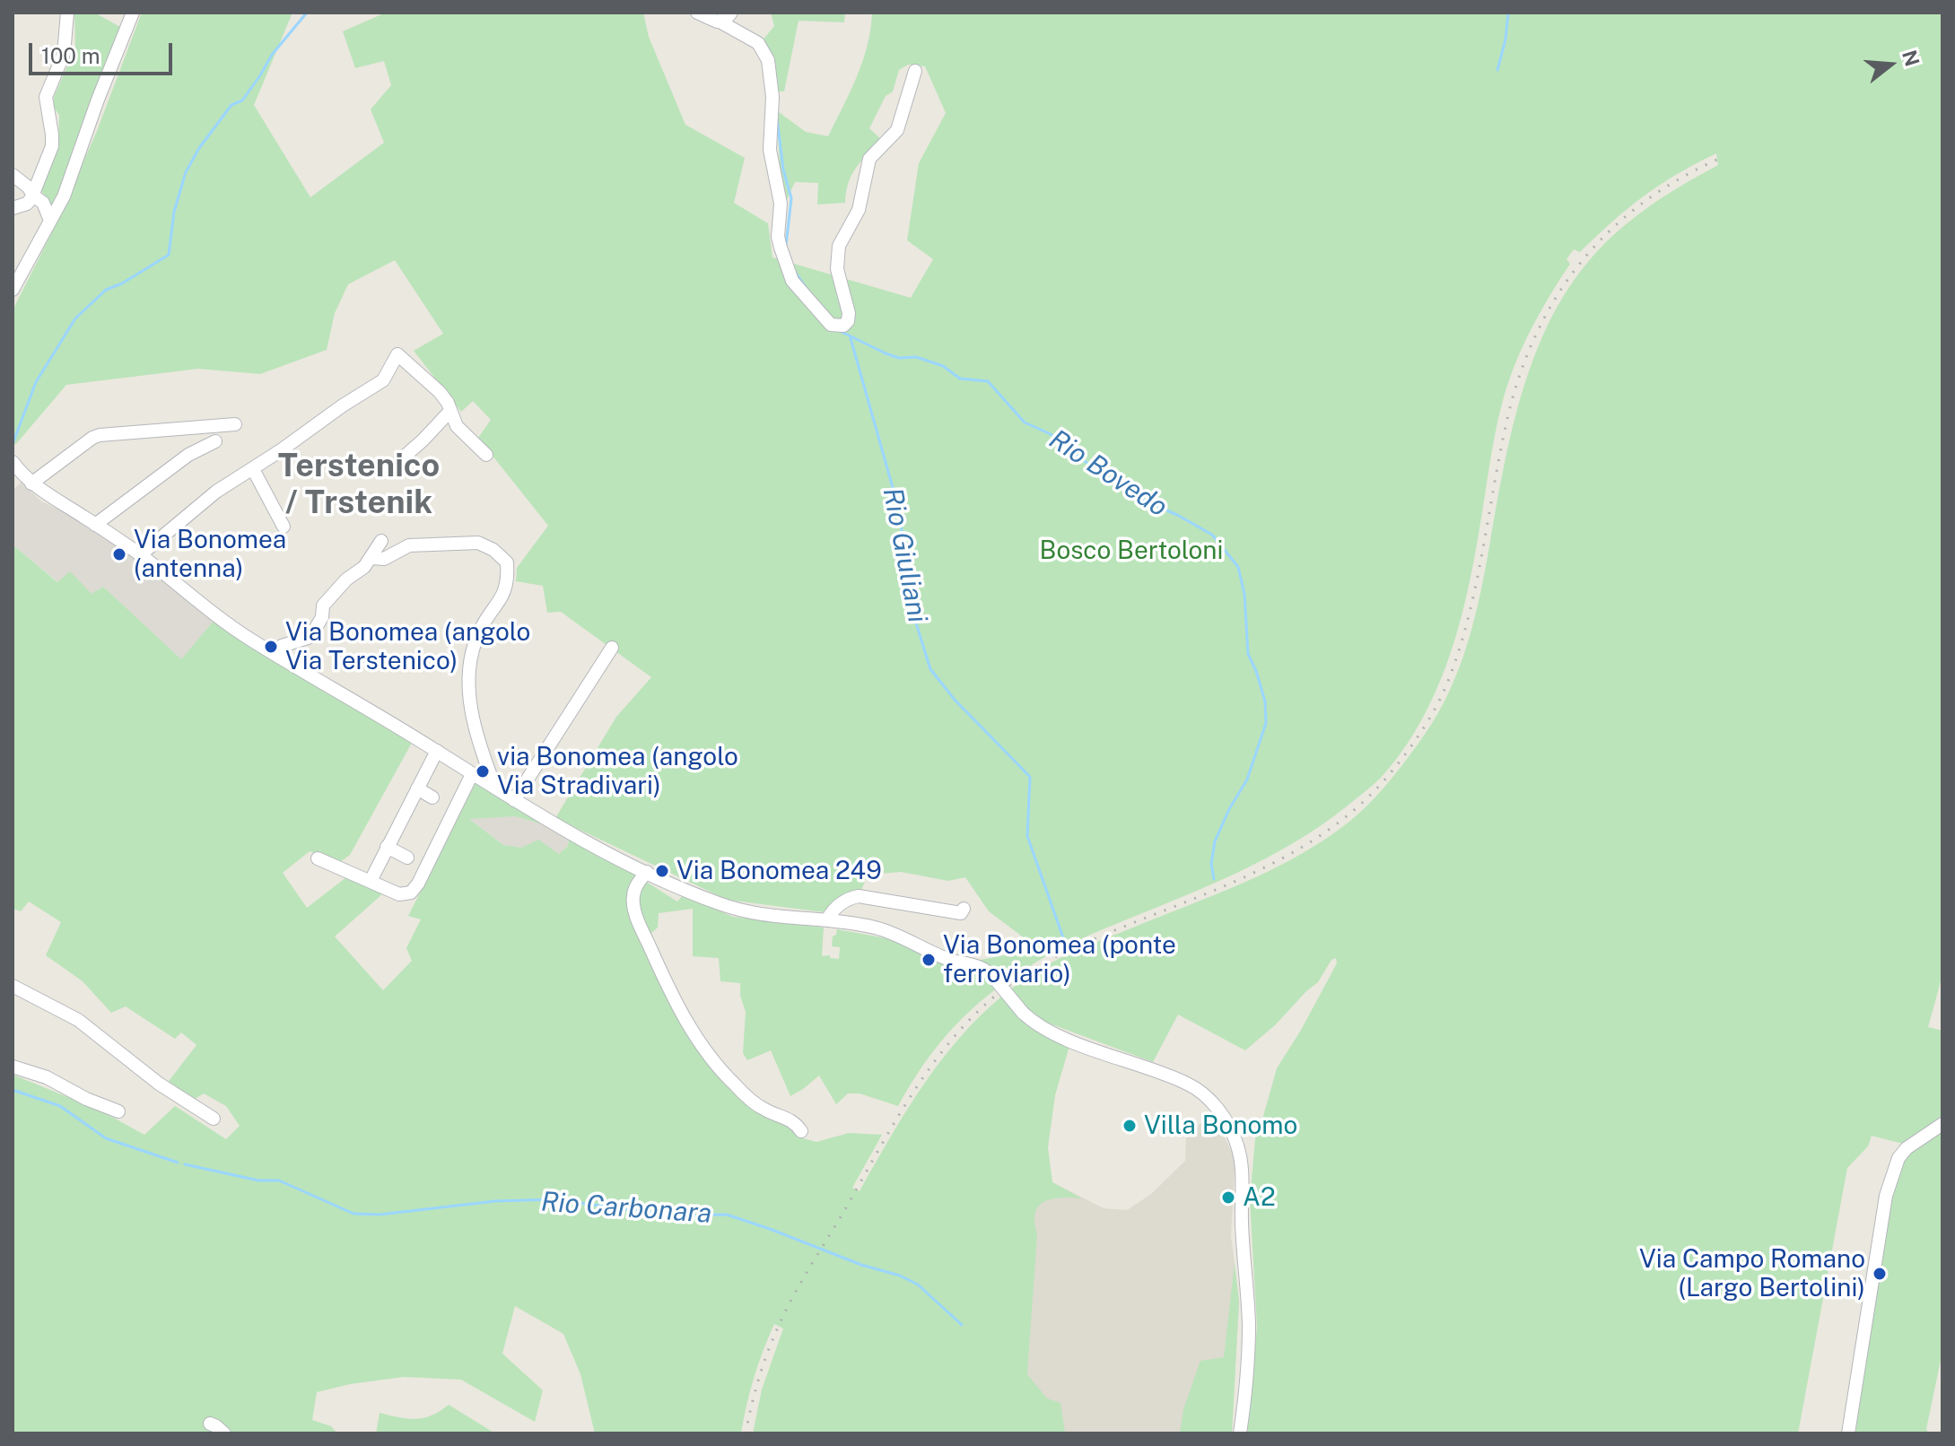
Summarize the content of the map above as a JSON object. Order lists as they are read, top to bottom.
{
  "districts": ["Terstenico / Trstenik"],
  "water": ["Rio Bovedo", "Rio Giuliani", "Rio Carbonara"],
  "parks": ["Bosco Bertoloni"],
  "places": [
    "Via Bonomea (antenna)",
    "Via Bonomea (angolo Via Terstenico)",
    "via Bonomea (angolo Via Stradivari)",
    "Via Bonomea 249",
    "Via Bonomea (ponte ferroviario)",
    "Villa Bonomo",
    "A2",
    "Via Campo Romano (Largo Bertolini)"
  ],
  "scale_bar": "100 m",
  "north": "right"
}
